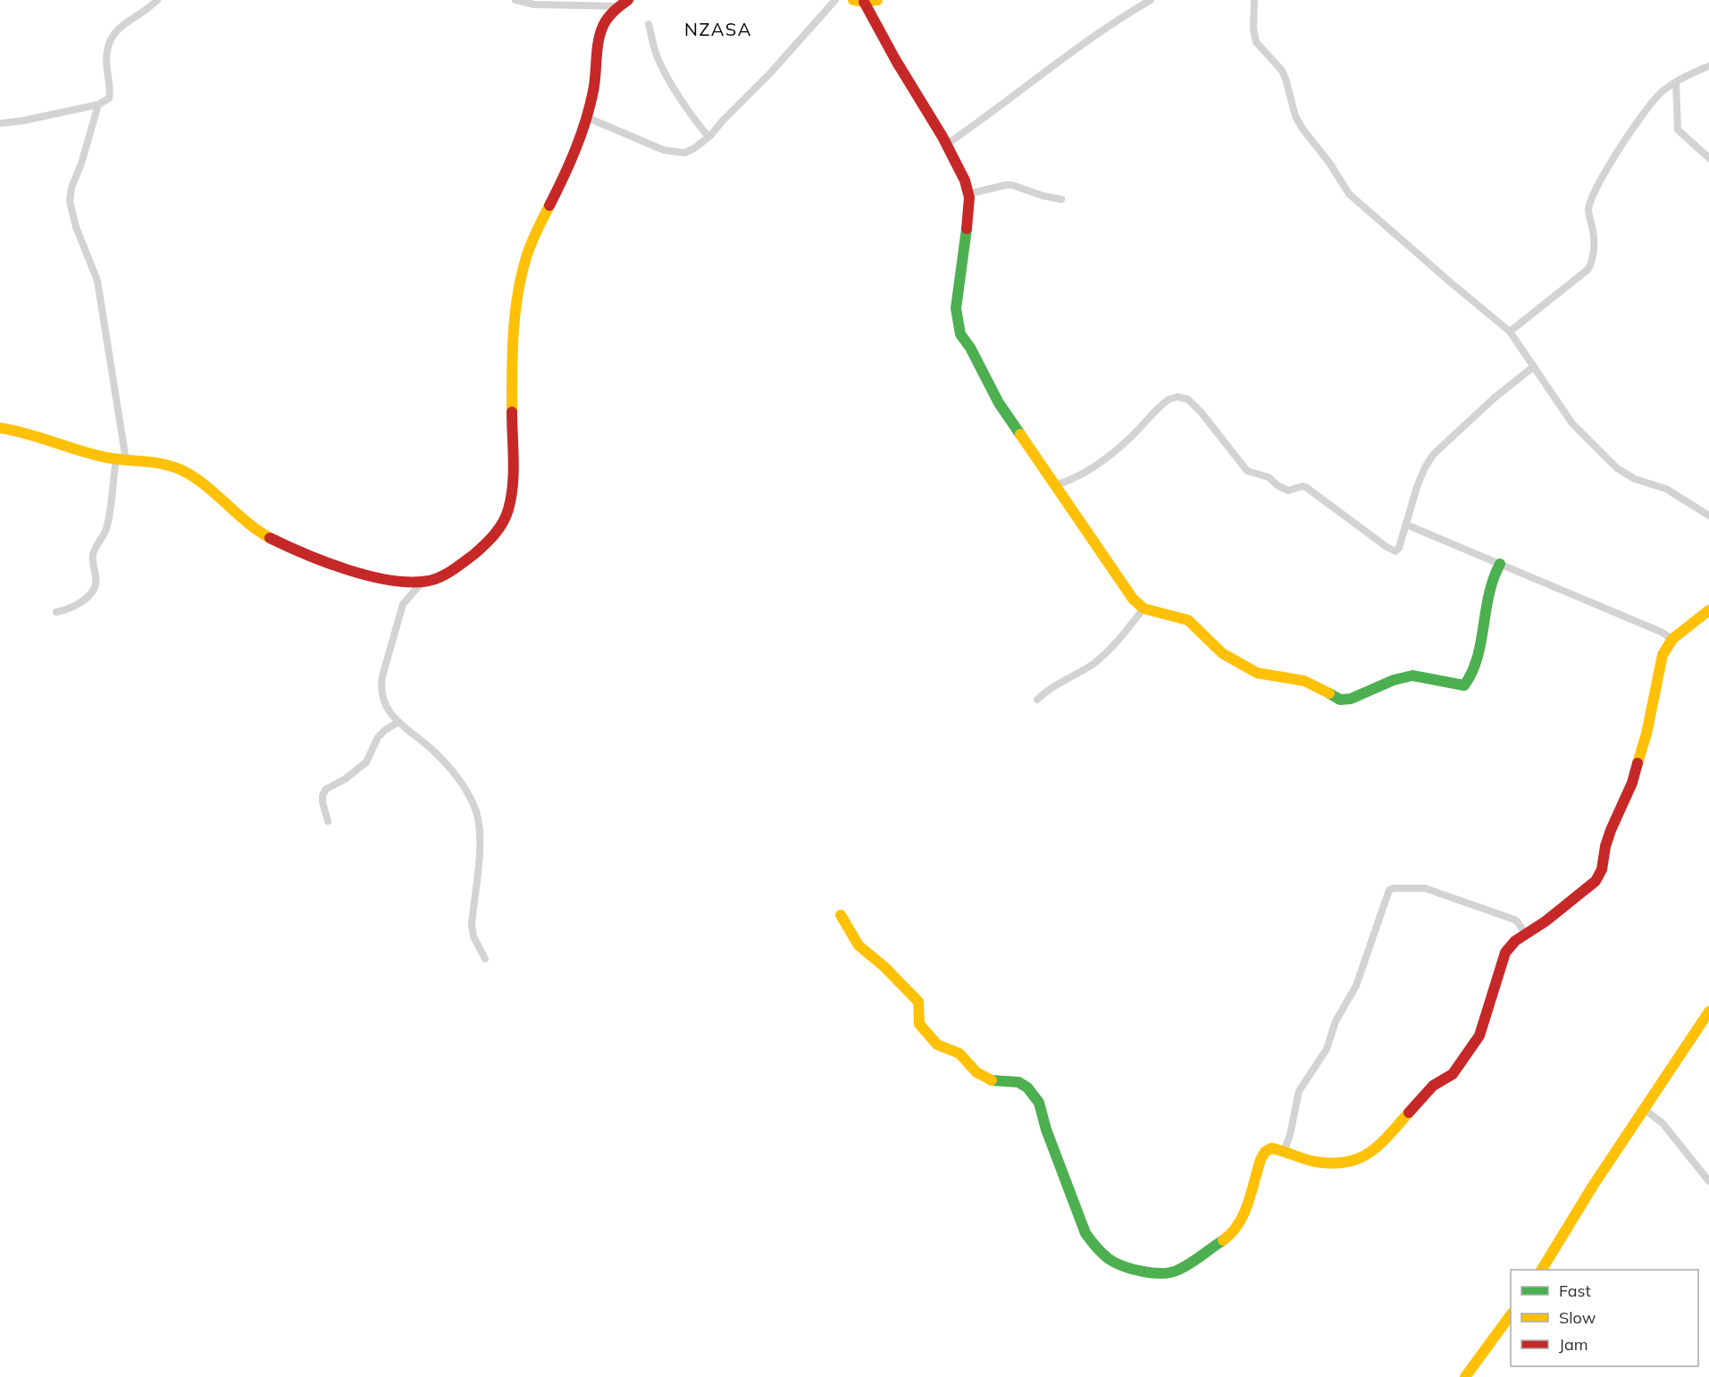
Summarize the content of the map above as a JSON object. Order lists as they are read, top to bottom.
{
  "districts": ["NZASA"],
  "legend": ["Fast", "Slow", "Jam"]
}
